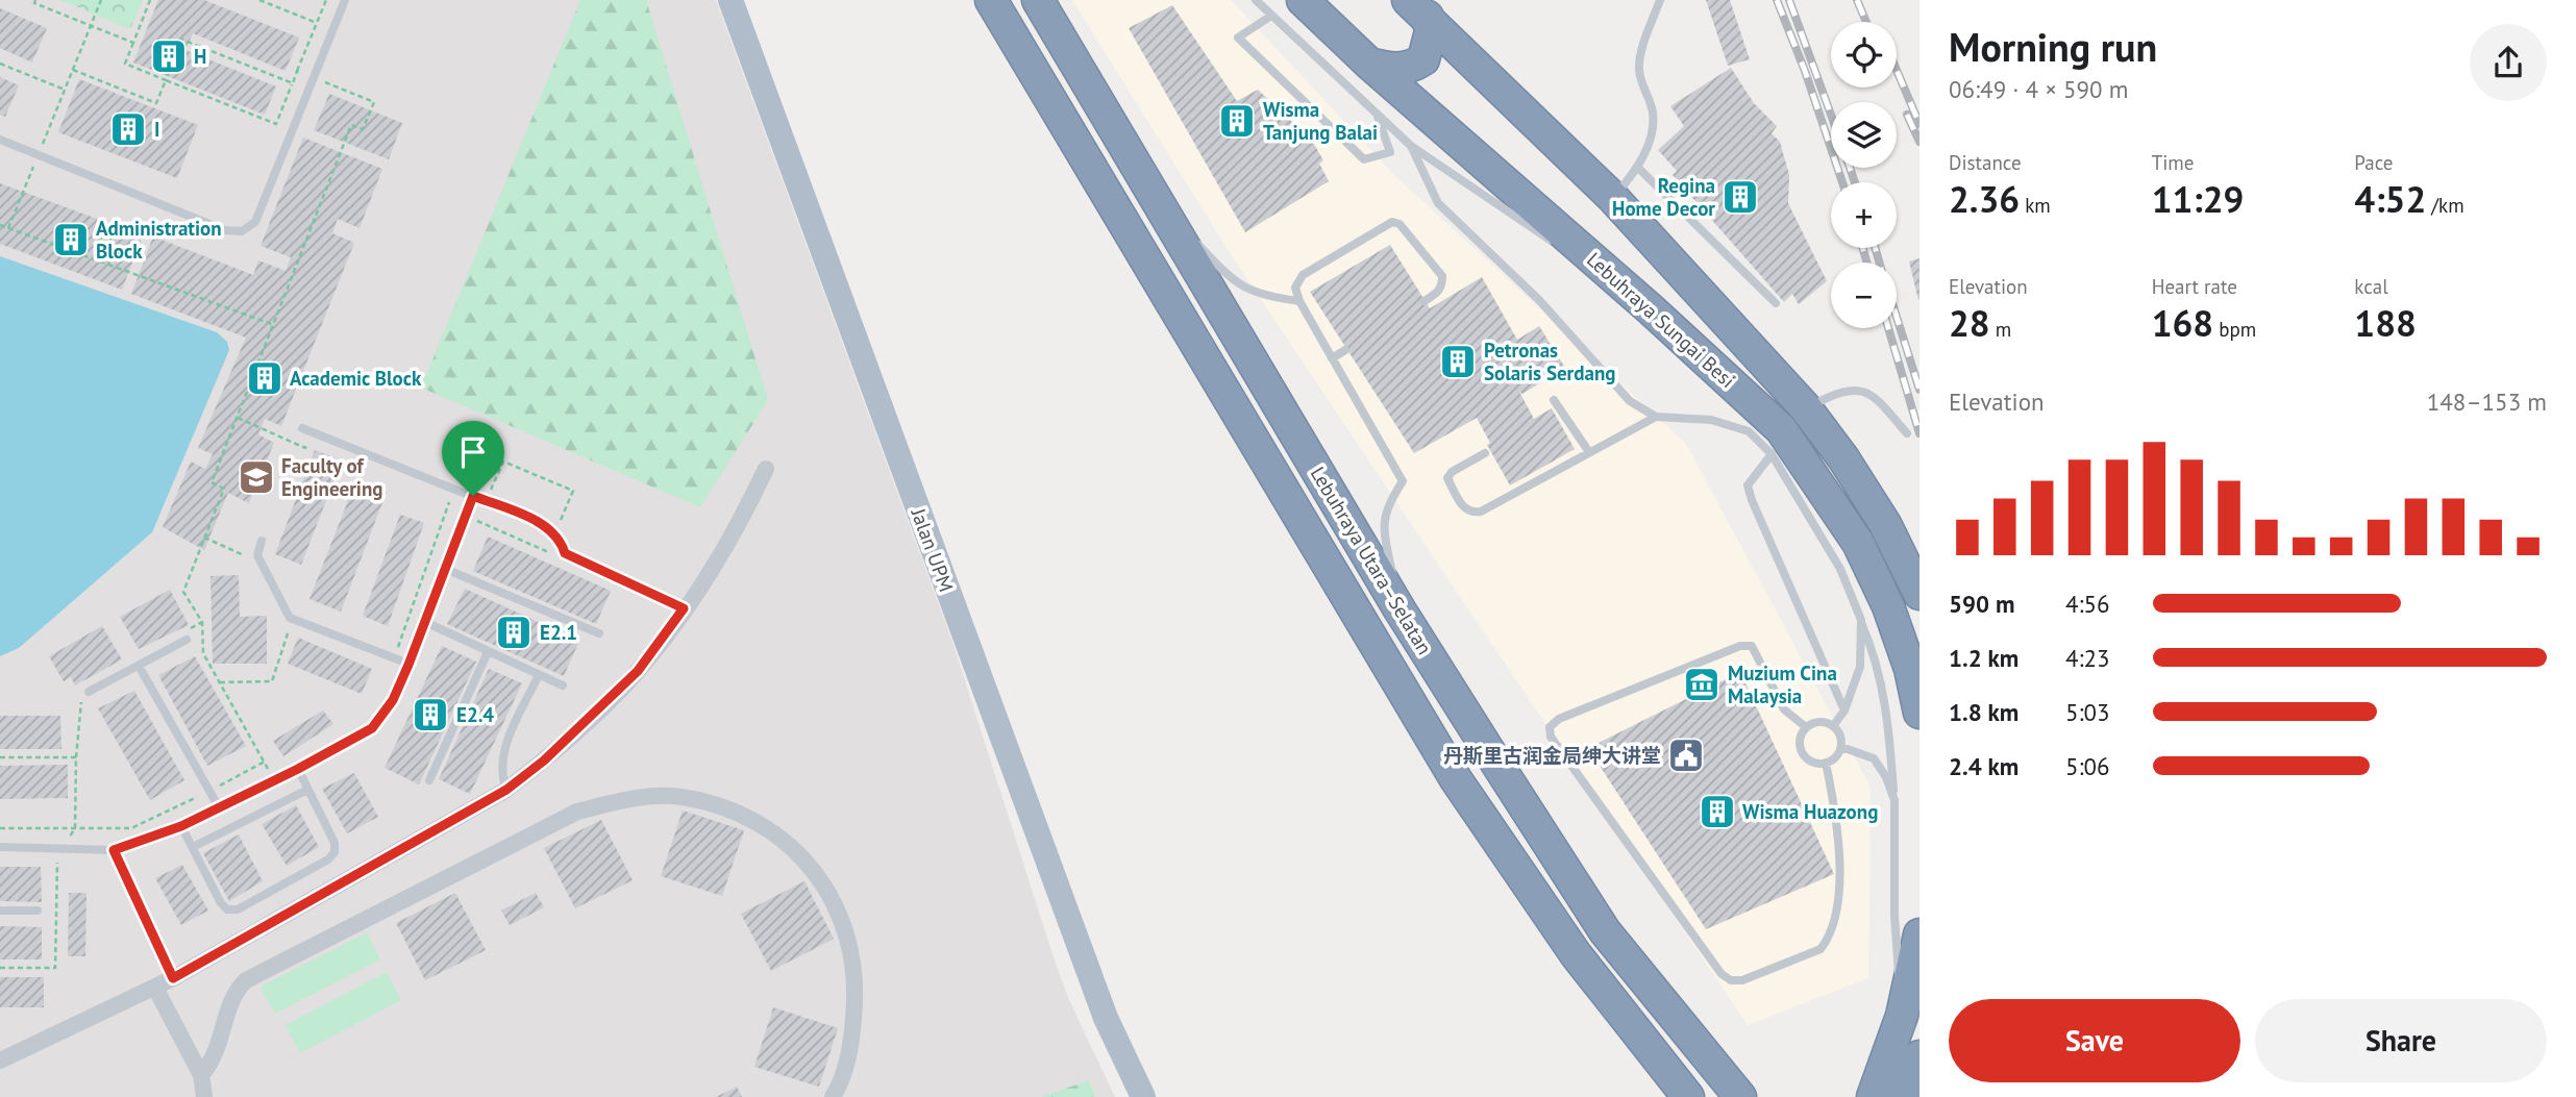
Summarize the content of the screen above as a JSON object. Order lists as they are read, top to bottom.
{
  "streets": {
    "highway": ["Lebuhraya Sungai Besi", "Lebuhraya Utara–Selatan"],
    "main road": ["Jalan UPM"]
  },
  "places": {
    "building": [
      "H",
      "Wisma Tanjung Balai",
      "I",
      "Regina Home Decor",
      "Administration Block",
      "Petronas Solaris Serdang",
      "Academic Block",
      "E2.1",
      "E2.4",
      "Wisma Huazong"
    ],
    "school or university": ["Faculty of Engineering"],
    "museum": ["Muzium Cina Malaysia"],
    "public building": ["丹斯里古润金局绅大讲堂"]
  },
  "page": {
    "heading": ["Morning run", "06:49 · 4 × 590 m"],
    "map_buttons": ["+", "−"],
    "stats": [
      ["Distance", "2.36 km"],
      ["Time", "11:29"],
      ["Pace", "4:52 /km"],
      ["Elevation", "28 m"],
      ["Heart rate", "168 bpm"],
      ["kcal", "188"]
    ],
    "chart": ["Elevation", "148–153 m"],
    "list": [
      {
        "name": "590 m",
        "note": "4:56"
      },
      {
        "name": "1.2 km",
        "note": "4:23"
      },
      {
        "name": "1.8 km",
        "note": "5:03"
      },
      {
        "name": "2.4 km",
        "note": "5:06"
      }
    ],
    "buttons": ["Save", "Share"]
  }
}
